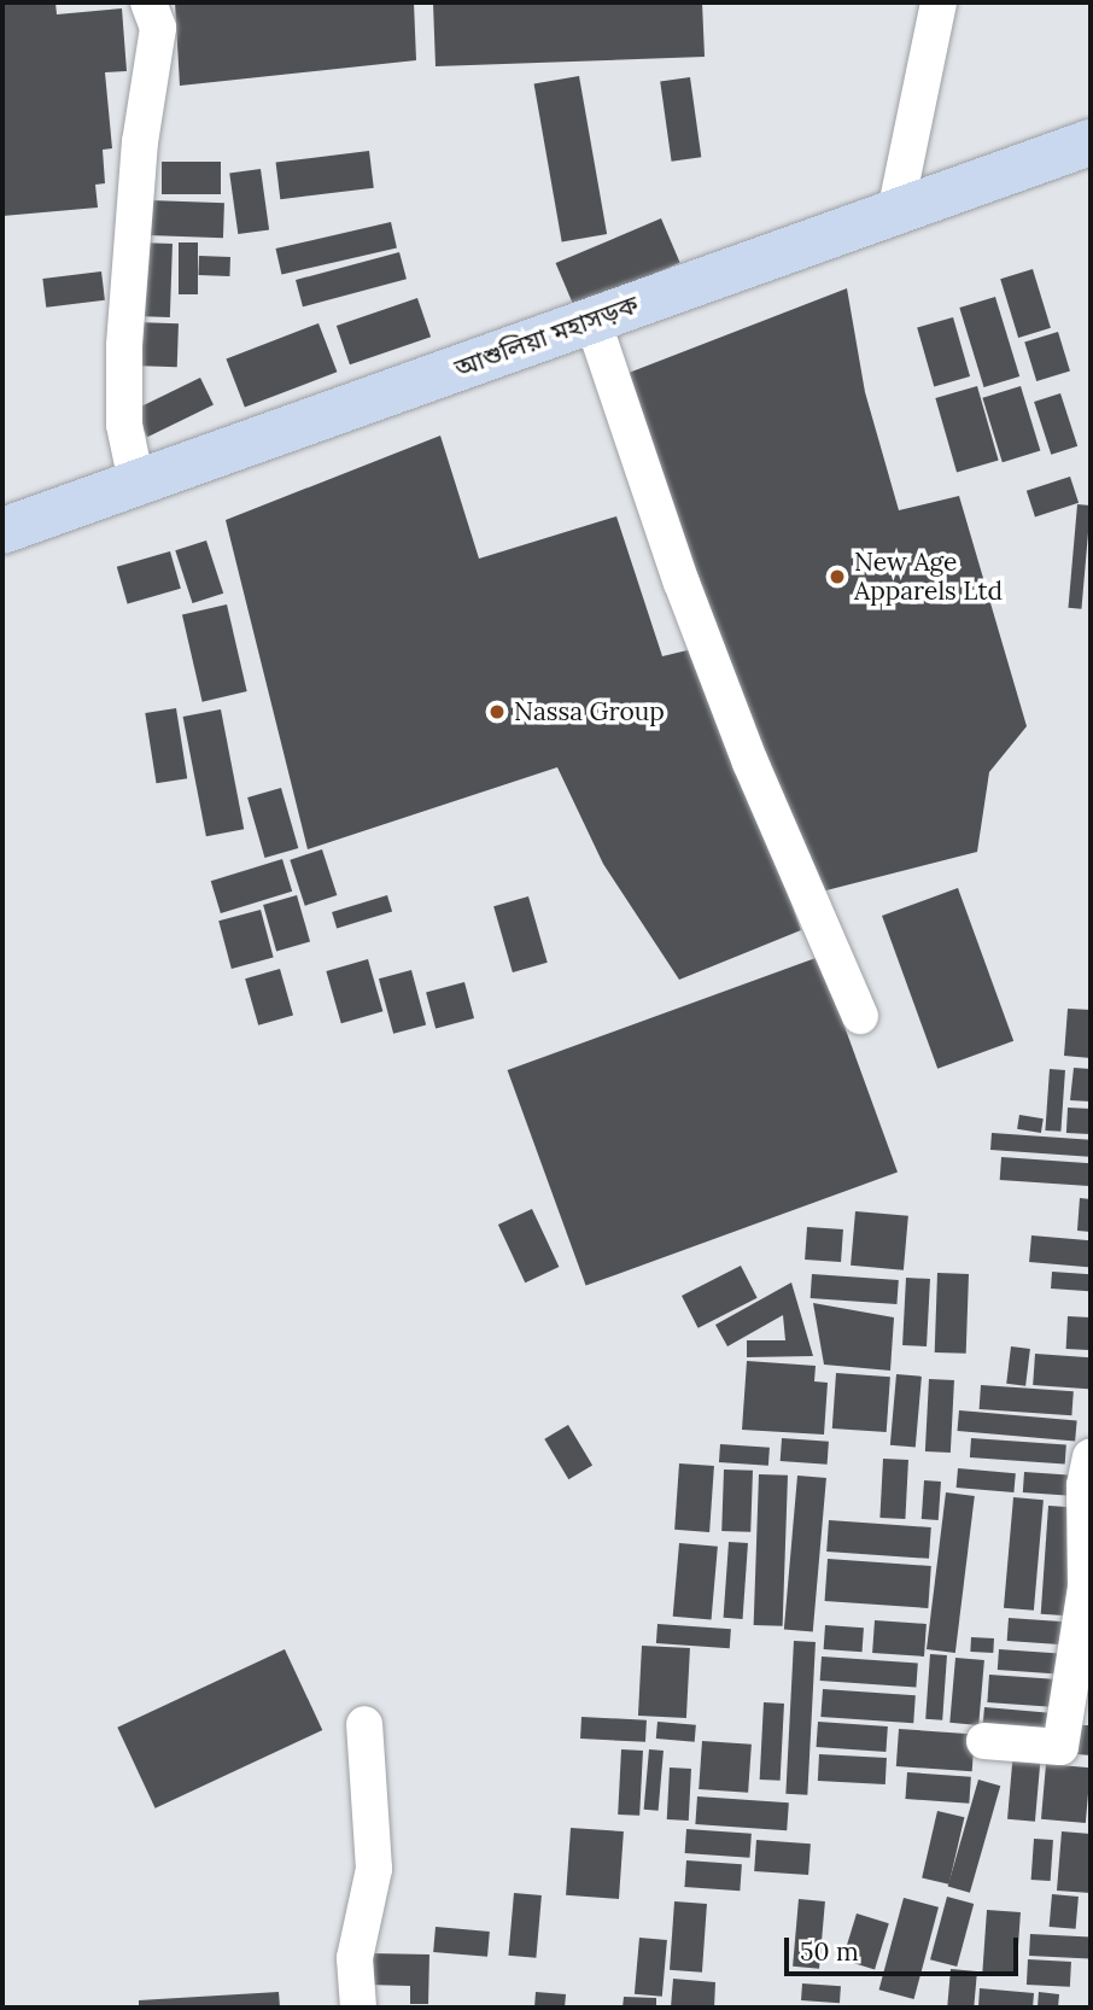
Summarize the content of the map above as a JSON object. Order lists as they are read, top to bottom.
{
  "streets": {
    "highway": ["আশুলিয়া মহাসড়ক"]
  },
  "places": ["New Age Apparels Ltd", "Nassa Group"],
  "scale_bar": "50 m"
}
